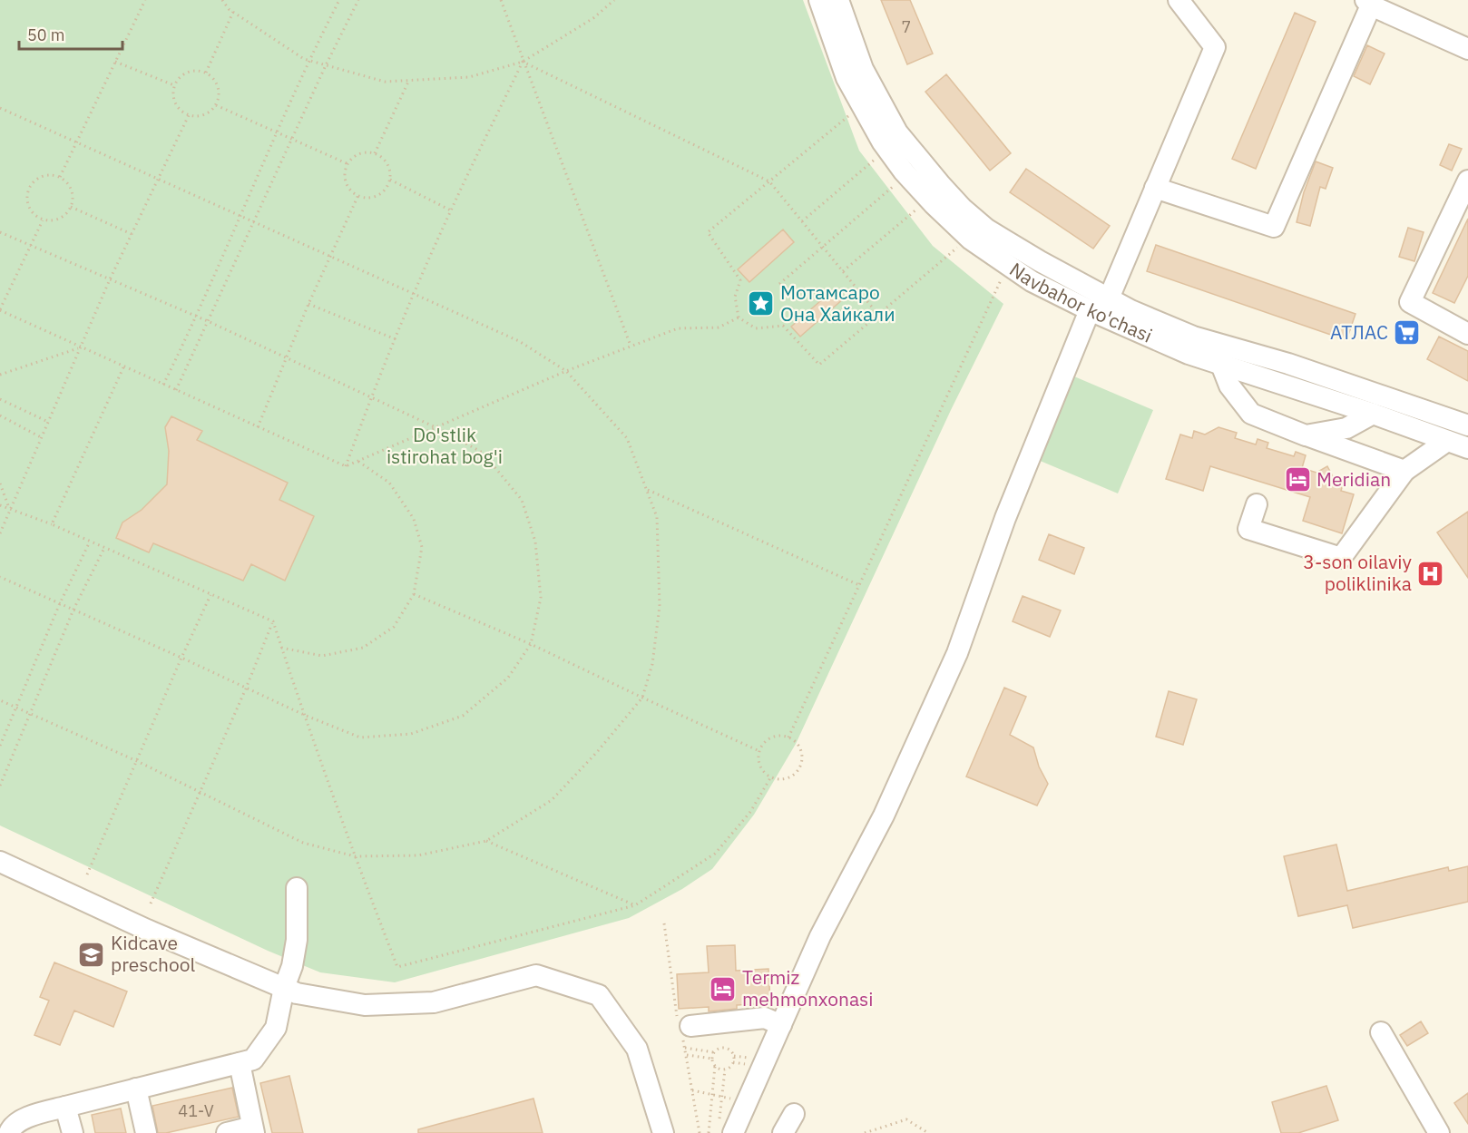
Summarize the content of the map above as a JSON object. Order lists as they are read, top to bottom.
{
  "streets": {
    "street": ["Navbahor ko'chasi"]
  },
  "parks": ["Do'stlik istirohat bog'i"],
  "places": {
    "place": ["Мотамсаро Она Хайкали"],
    "supermarket": ["АТЛАС"],
    "hotel": ["Meridian", "Termiz mehmonxonasi"],
    "hospital": ["3-son oilaviy poliklinika"],
    "school or university": ["Kidcave preschool"]
  },
  "house_numbers": ["7", "41-V"],
  "scale_bar": "50 m"
}
